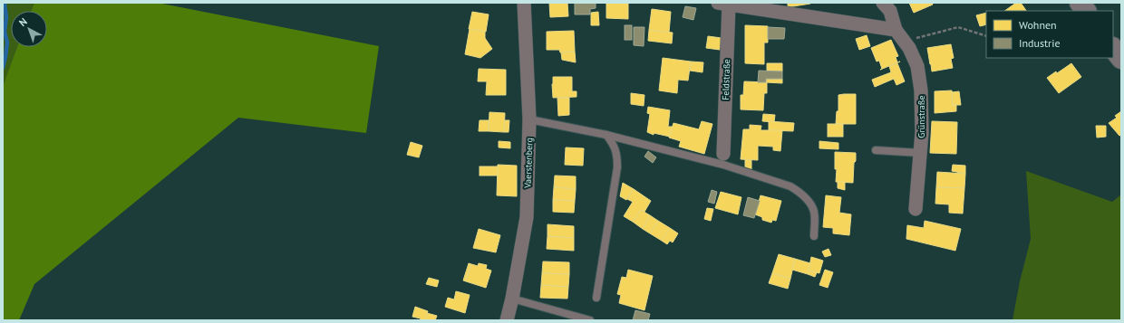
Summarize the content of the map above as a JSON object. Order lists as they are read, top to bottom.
{
  "streets": {
    "street": ["Feldstraße", "Grünstraße", "Vaerstenberg"]
  },
  "legend": ["Wohnen", "Industrie"],
  "north": "top left"
}
